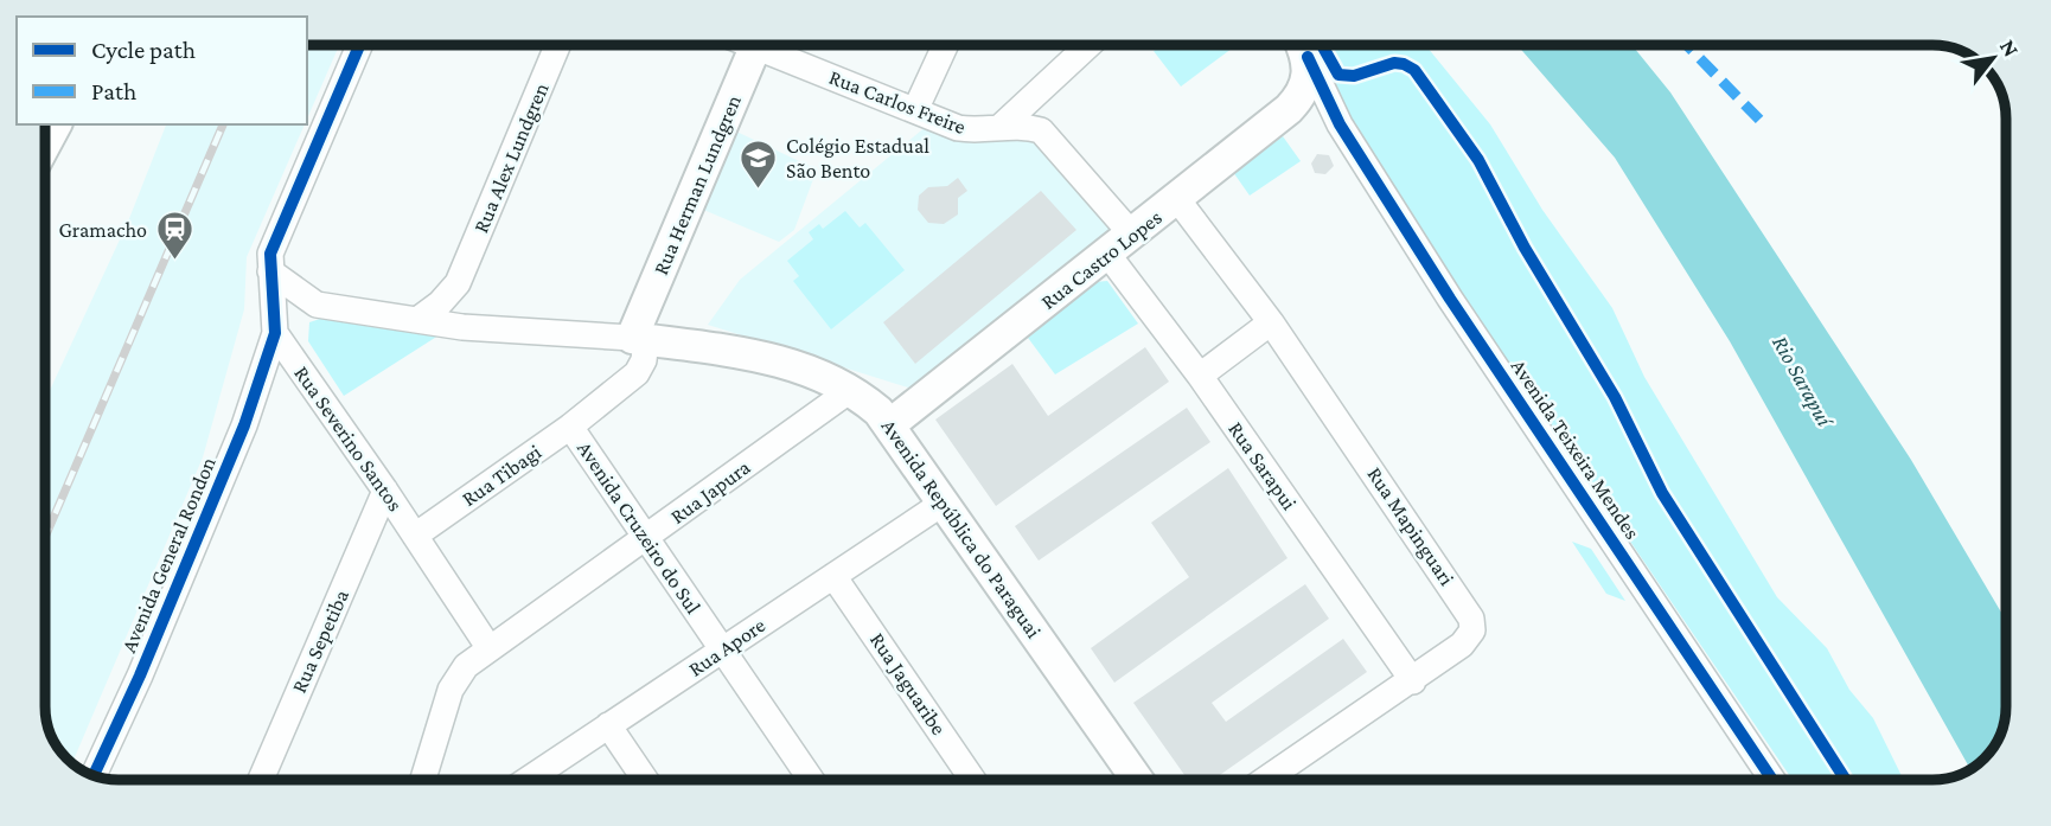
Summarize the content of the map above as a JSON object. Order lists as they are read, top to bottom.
{
  "streets": {
    "main road": ["Rua Herman Lundgren", "Rua Castro Lopes", "Avenida República do Paraguai"],
    "street": [
      "Rua Carlos Freire",
      "Rua Alex Lundgren",
      "Rua Severino Santos",
      "Avenida Teixeira Mendes",
      "Rua Sarapui",
      "Rua Tibagi",
      "Rua Japura",
      "Rua Mapinguari",
      "Avenida Cruzeiro do Sul",
      "Avenida General Rondon",
      "Rua Sepetiba",
      "Rua Apore",
      "Rua Jaguaribe"
    ]
  },
  "crossings": [
    ["Rua Carlos Freire", "Rua Castro Lopes"],
    ["Rua Carlos Freire", "Rua Sarapui"],
    ["Rua Alex Lundgren", "Avenida República do Paraguai"],
    ["Rua Herman Lundgren", "Rua Tibagi"],
    ["Rua Herman Lundgren", "Avenida República do Paraguai"],
    ["Rua Castro Lopes", "Rua Sarapui"],
    ["Rua Castro Lopes", "Rua Mapinguari"],
    ["Rua Castro Lopes", "Avenida República do Paraguai"],
    ["Rua Severino Santos", "Rua Tibagi"],
    ["Rua Severino Santos", "Rua Japura"],
    ["Rua Severino Santos", "Avenida General Rondon"],
    ["Rua Severino Santos", "Rua Sepetiba"],
    ["Rua Sarapui", "Rua Mapinguari"],
    ["Rua Tibagi", "Avenida Cruzeiro do Sul"],
    ["Rua Tibagi", "Avenida República do Paraguai"],
    ["Rua Japura", "Avenida Cruzeiro do Sul"],
    ["Rua Japura", "Avenida República do Paraguai"],
    ["Avenida Cruzeiro do Sul", "Rua Apore"],
    ["Avenida República do Paraguai", "Rua Apore"],
    ["Rua Apore", "Rua Jaguaribe"]
  ],
  "water": ["Rio Sarapuí"],
  "places": {
    "school or university": ["Colégio Estadual São Bento"],
    "station": ["Gramacho"]
  },
  "legend": ["Cycle path", "Path"],
  "north": "top right"
}
